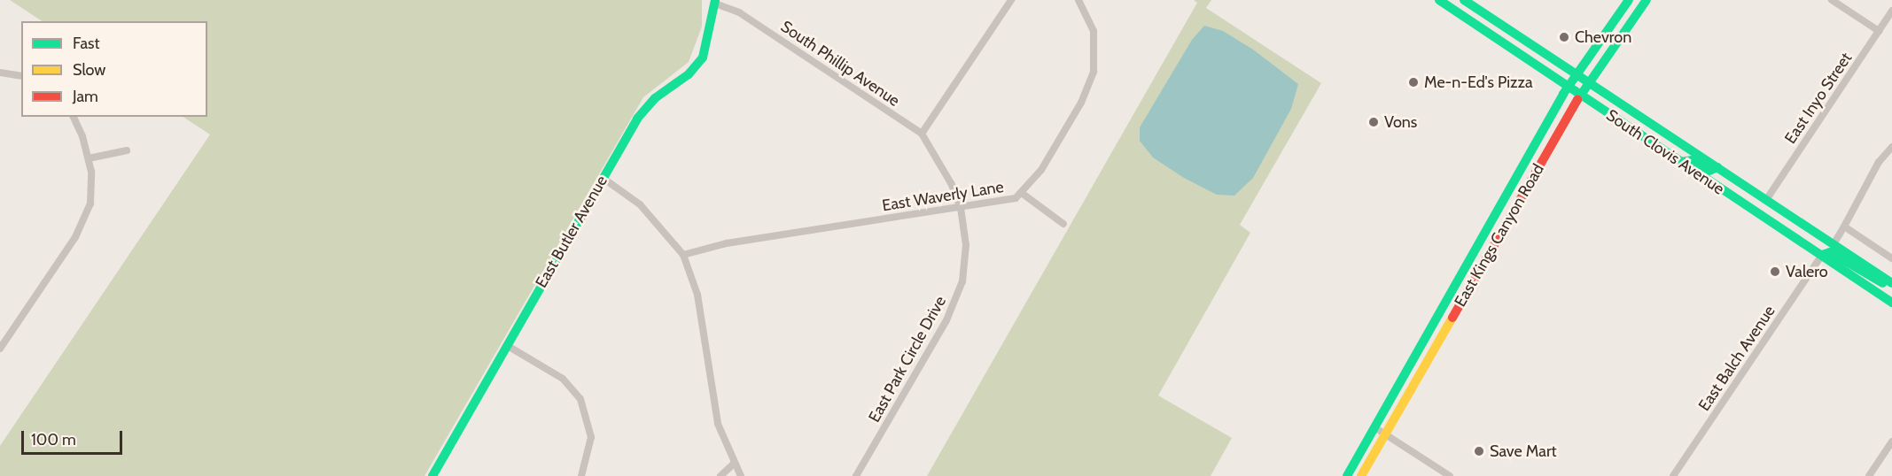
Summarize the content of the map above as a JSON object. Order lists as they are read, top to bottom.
{
  "streets": {
    "main road": ["South Clovis Avenue", "East Butler Avenue", "East Kings Canyon Road"],
    "street": [
      "South Phillip Avenue",
      "East Inyo Street",
      "East Waverly Lane",
      "East Balch Avenue",
      "East Park Circle Drive"
    ]
  },
  "crossings": [
    ["South Phillip Avenue", "East Butler Avenue"],
    ["South Phillip Avenue", "East Park Circle Drive"],
    ["East Inyo Street", "South Clovis Avenue"],
    ["South Clovis Avenue", "East Kings Canyon Road"],
    ["South Clovis Avenue", "East Balch Avenue"],
    ["East Waverly Lane", "East Park Circle Drive"]
  ],
  "places": [
    "Chevron",
    "Me-n-Ed's Pizza",
    "Vons",
    "Valero",
    "Save Mart"
  ],
  "legend": ["Fast", "Slow", "Jam"],
  "scale_bar": "100 m"
}
